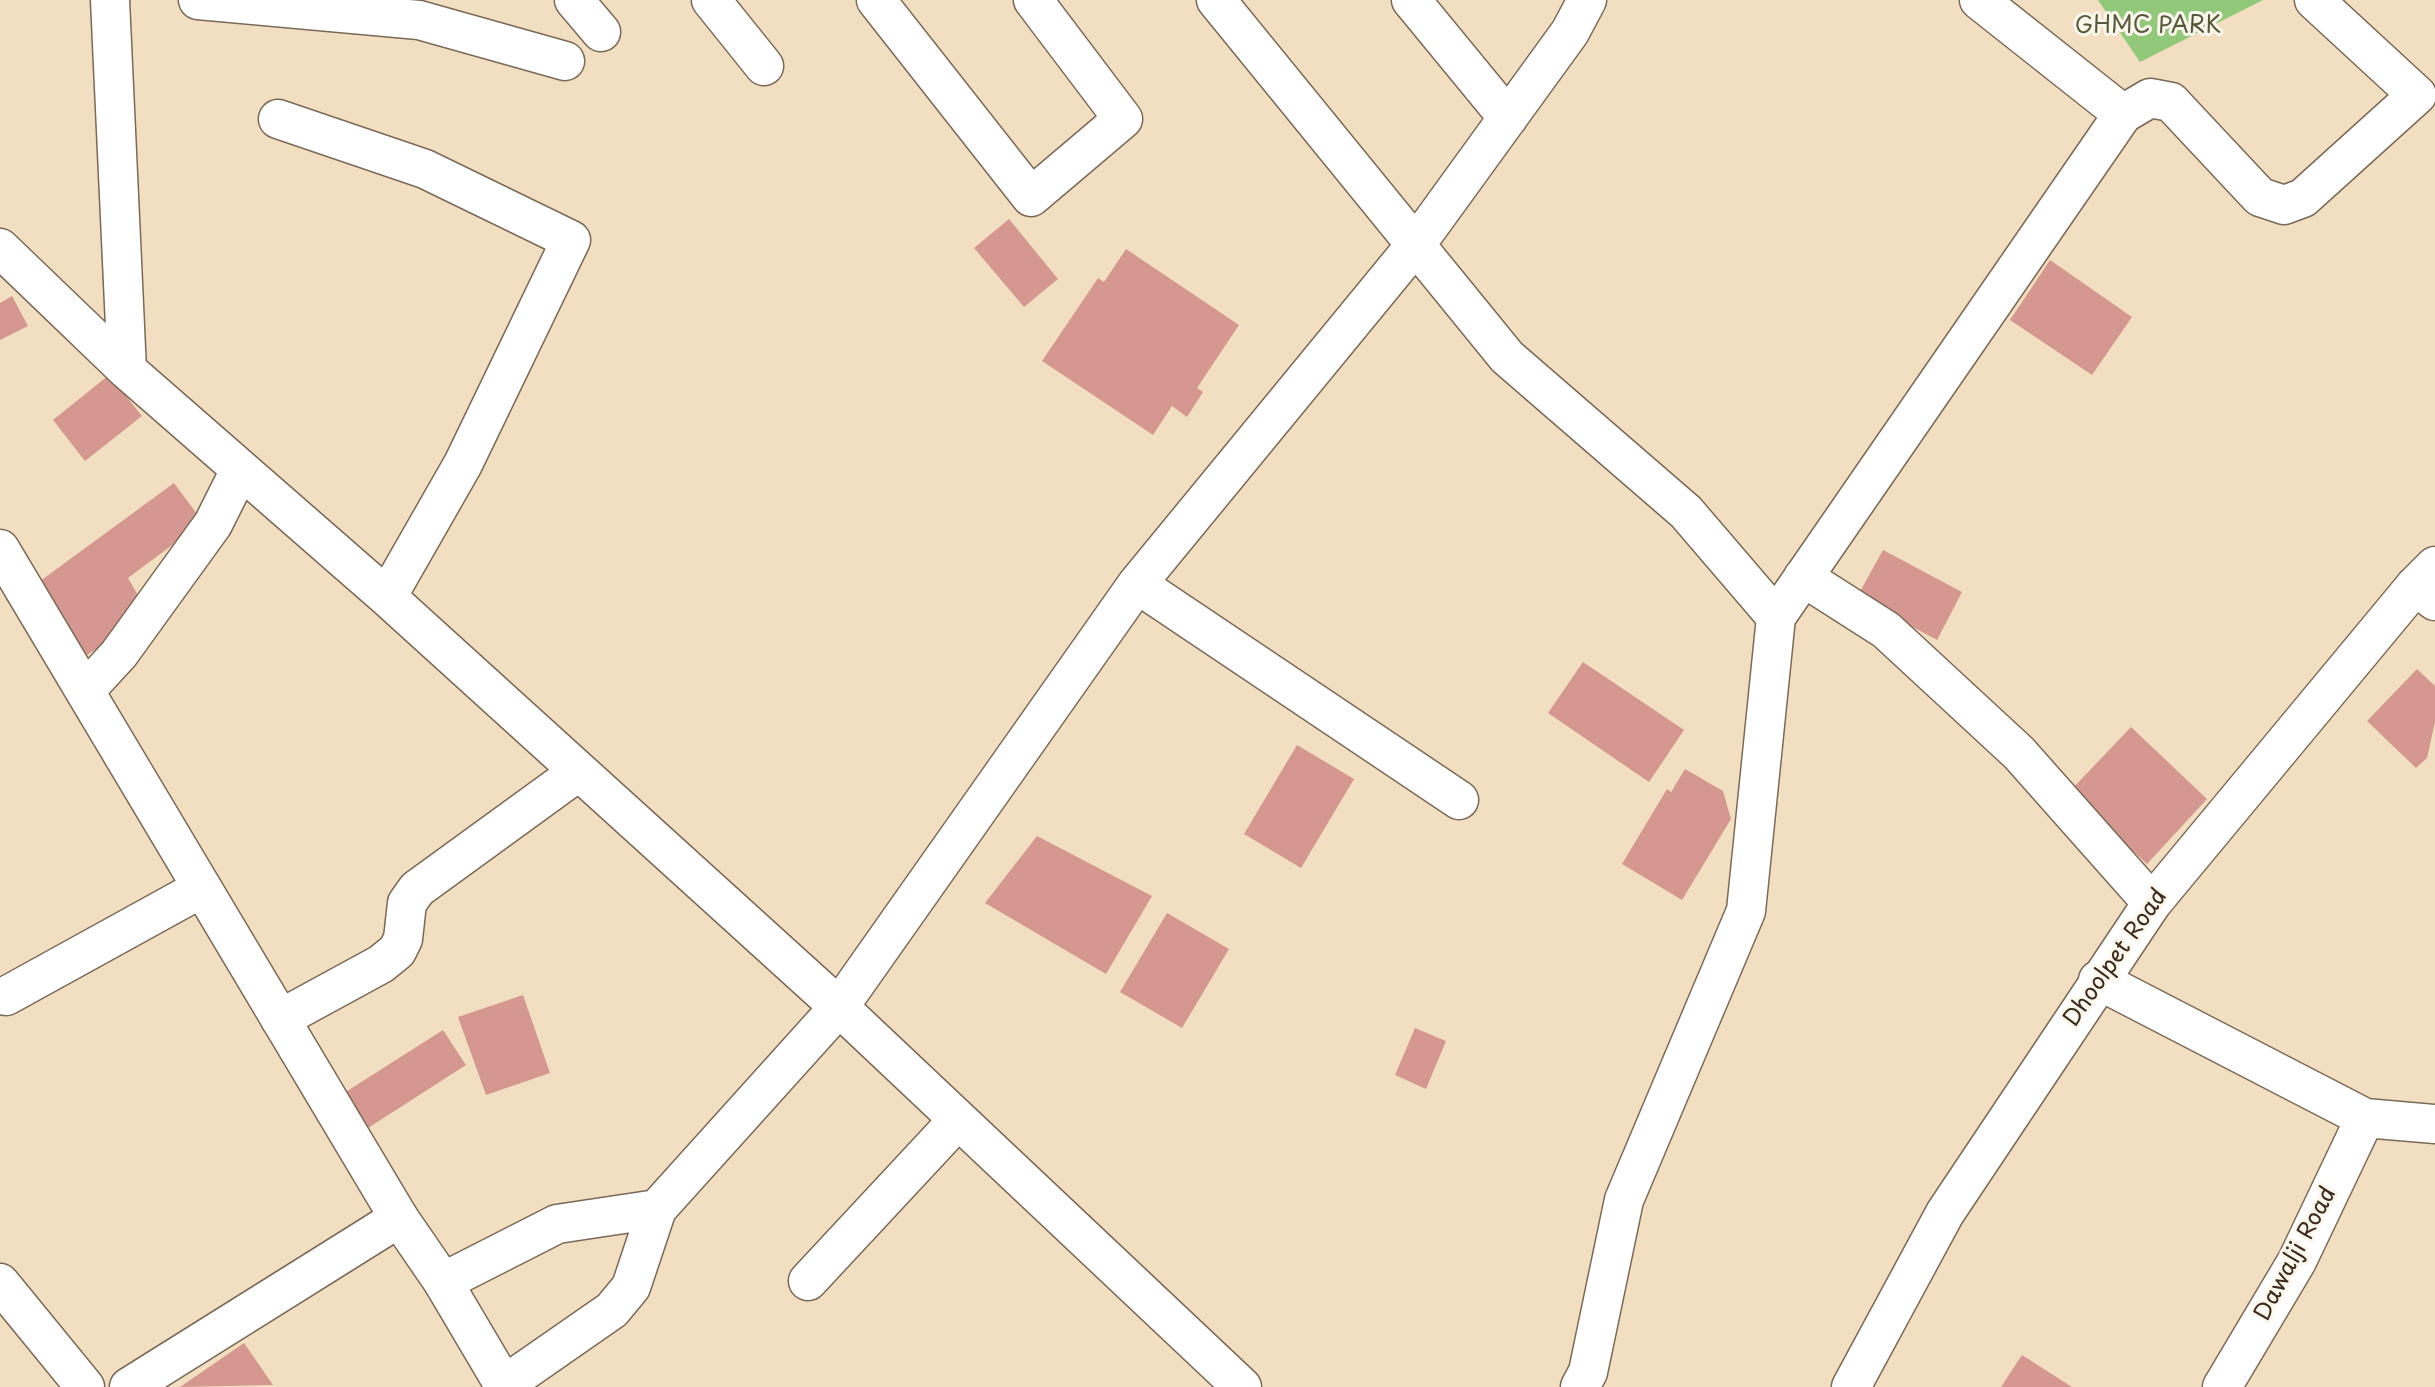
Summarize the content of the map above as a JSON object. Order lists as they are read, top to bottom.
{
  "streets": {
    "street": ["Dhoolpet Road", "Dawalji Road"]
  },
  "parks": ["GHMC PARK"]
}
